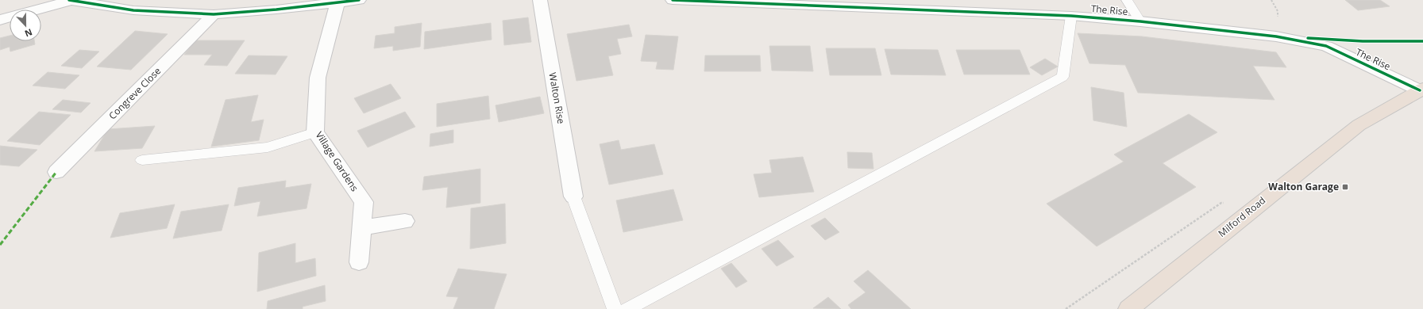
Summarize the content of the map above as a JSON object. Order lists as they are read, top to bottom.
{
  "streets": {
    "highway": ["Milford Road"],
    "street": [
      "The Rise",
      "Congreve Close",
      "Walton Rise",
      "Village Gardens"
    ]
  },
  "crossings": [
    ["The Rise", "Milford Road"]
  ],
  "places": {
    "transit": ["Walton Garage"]
  },
  "north": "bottom"
}
